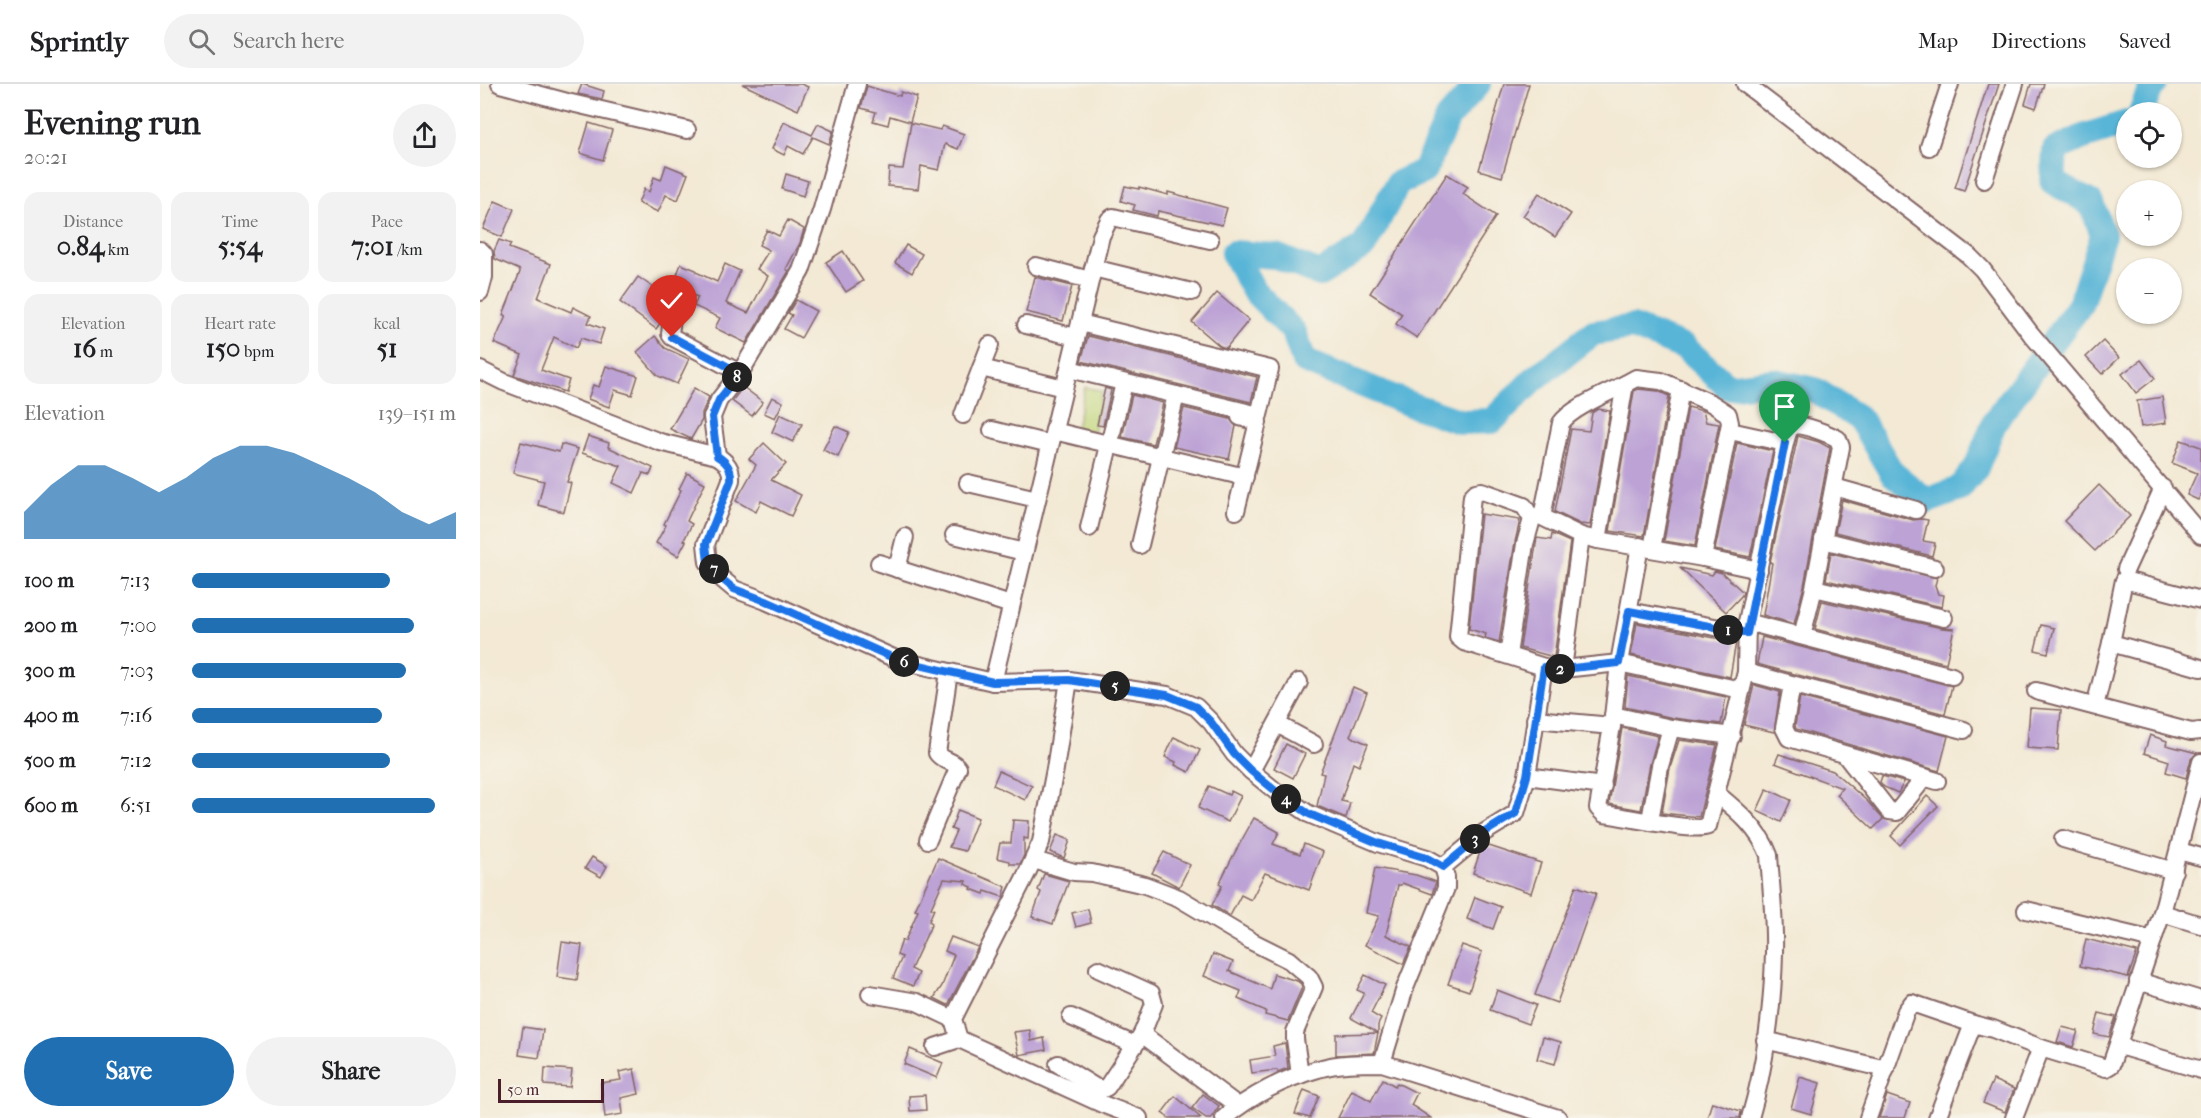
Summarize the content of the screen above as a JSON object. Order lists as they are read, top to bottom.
{
  "scale_bar": "50 m",
  "page": {
    "header": "Sprintly",
    "search": "Search here",
    "nav": ["Map", "Directions", "Saved"],
    "heading": ["Evening run", "20:21"],
    "map_buttons": ["+", "−"],
    "stats": [
      ["Distance", "0.84 km"],
      ["Time", "5:54"],
      ["Pace", "7:01 /km"],
      ["Elevation", "16 m"],
      ["Heart rate", "150 bpm"],
      ["kcal", "51"]
    ],
    "pins": [
      "8",
      "7",
      "1",
      "6",
      "2",
      "5",
      "4",
      "3"
    ],
    "chart": ["Elevation", "139–151 m"],
    "list": [
      {
        "name": "100 m",
        "note": "7:13"
      },
      {
        "name": "200 m",
        "note": "7:00"
      },
      {
        "name": "300 m",
        "note": "7:03"
      },
      {
        "name": "400 m",
        "note": "7:16"
      },
      {
        "name": "500 m",
        "note": "7:12"
      },
      {
        "name": "600 m",
        "note": "6:51"
      }
    ],
    "buttons": ["Save", "Share"],
    "scale": "50 m"
  }
}
